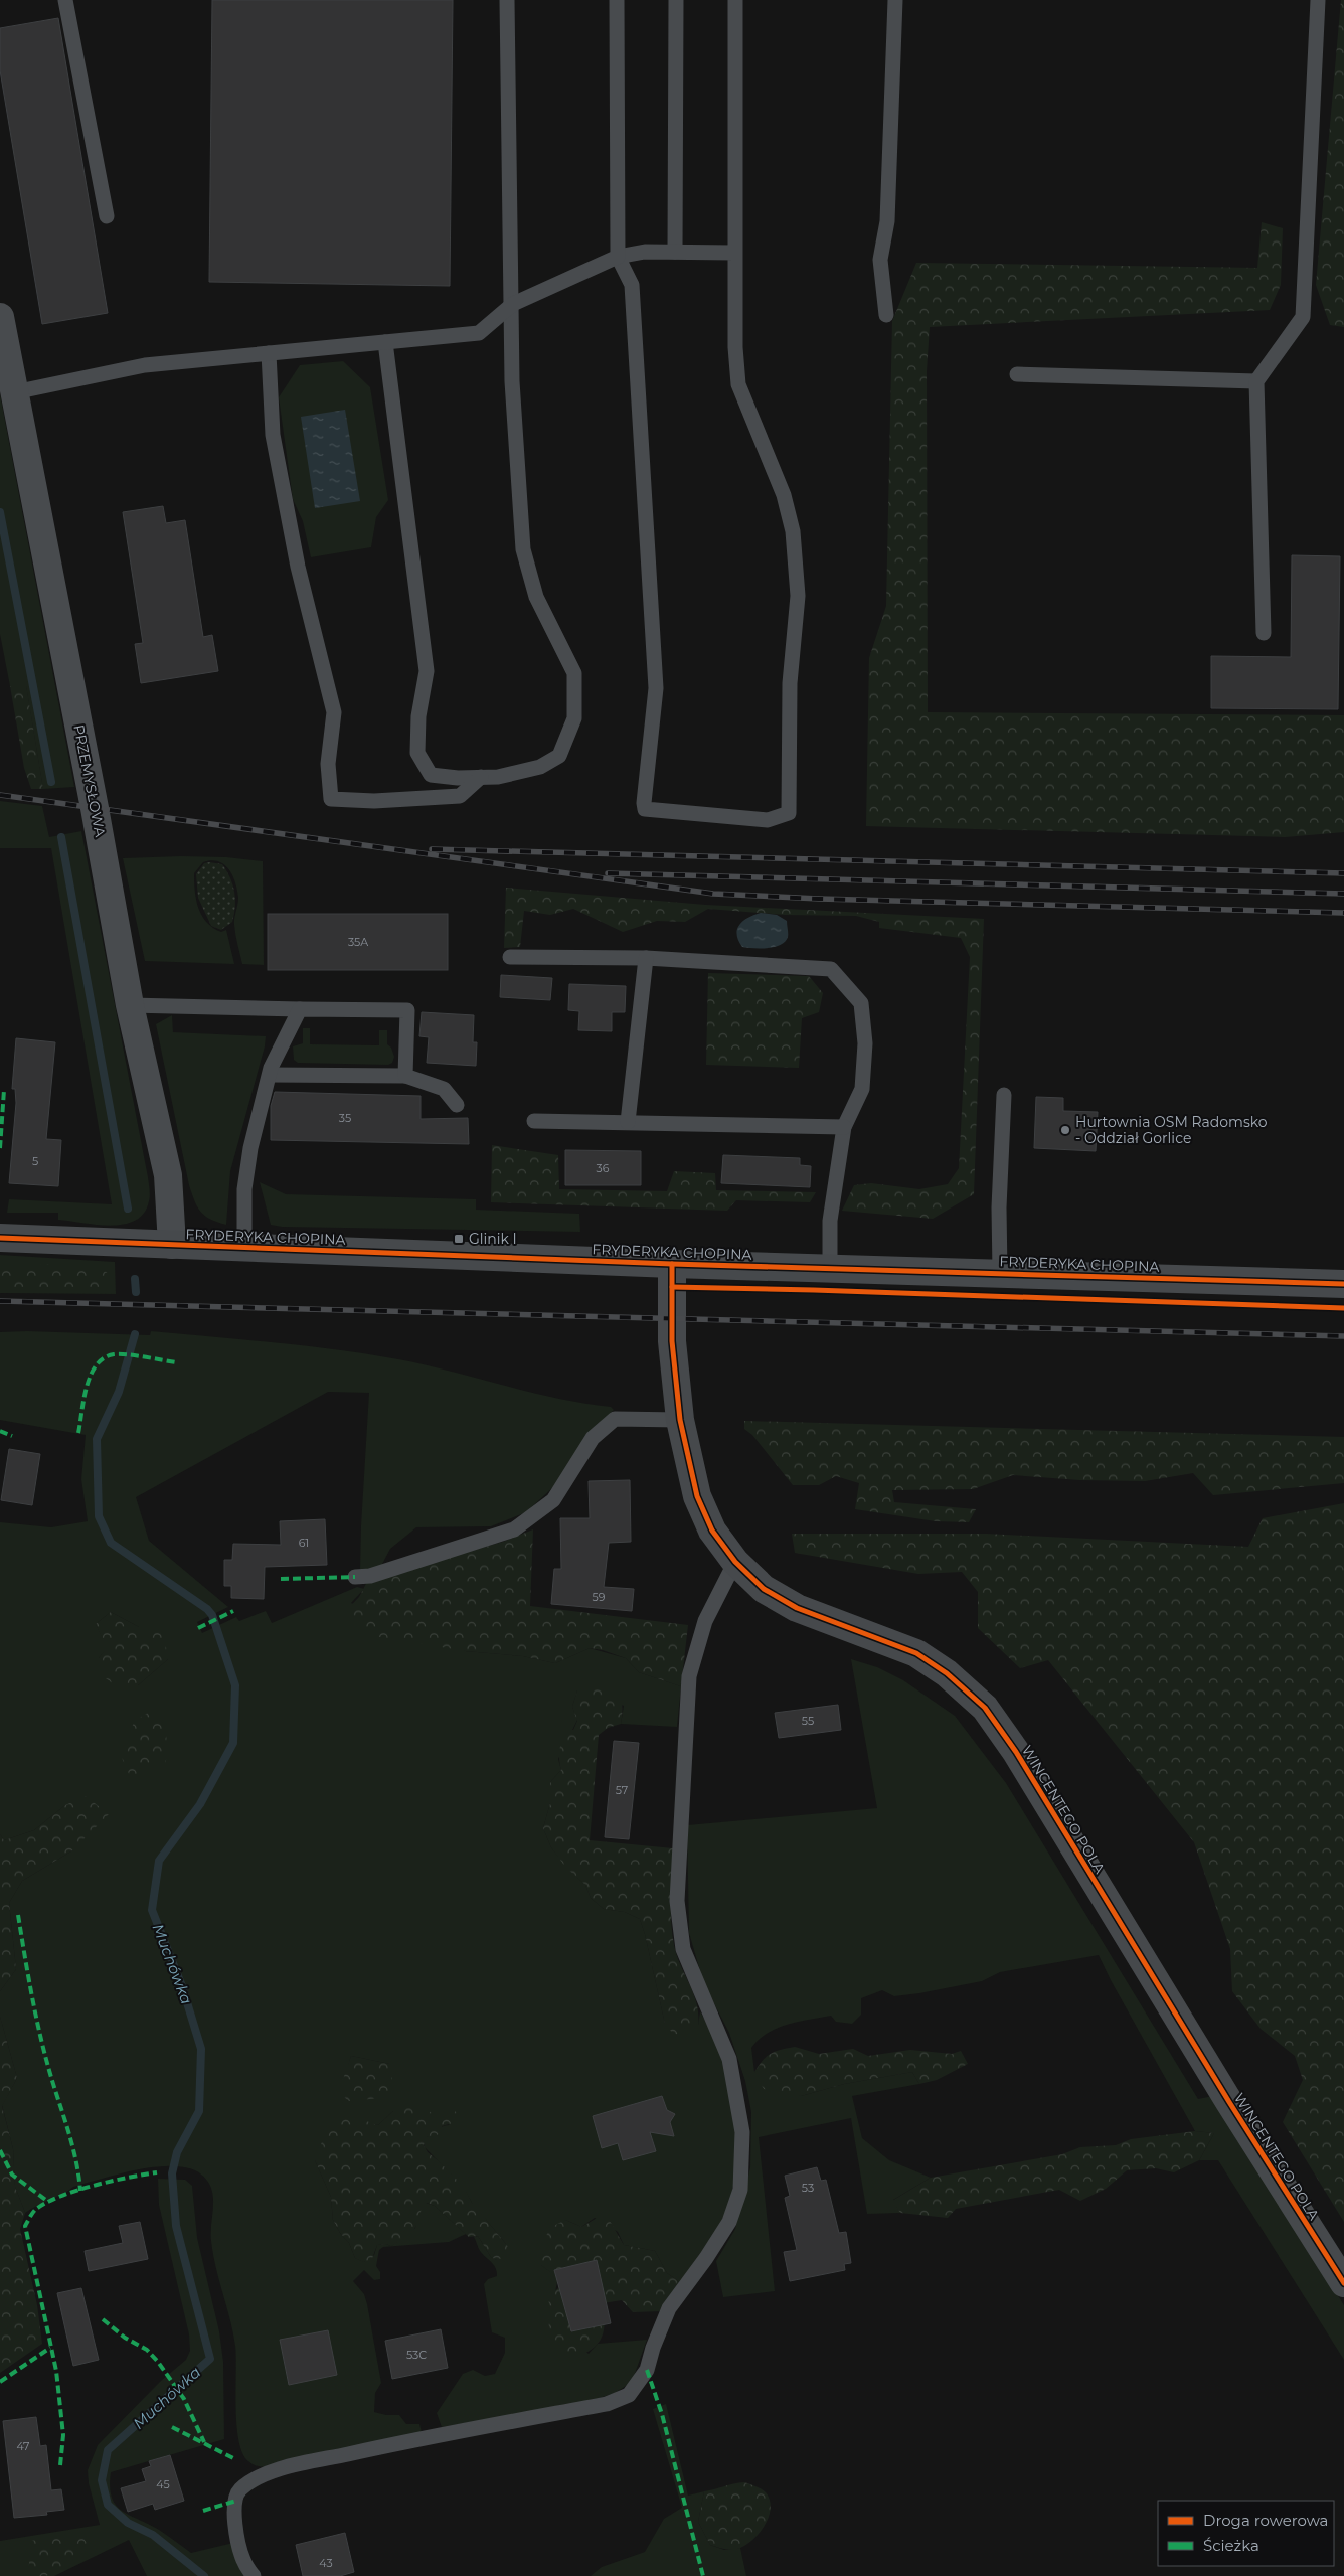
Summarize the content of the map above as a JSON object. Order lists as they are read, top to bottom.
{
  "streets": {
    "street": ["PRZEMYSŁOWA", "FRYDERYKA CHOPINA", "WINCENTEGO POLA"]
  },
  "crossings": [
    ["PRZEMYSŁOWA", "FRYDERYKA CHOPINA"],
    ["FRYDERYKA CHOPINA", "WINCENTEGO POLA"]
  ],
  "water": ["Muchówka"],
  "places": {
    "other": ["Hurtownia OSM Radomsko - Oddział Gorlice"],
    "transit": ["Glinik I"]
  },
  "house_numbers": [
    "35A",
    "35",
    "5",
    "36",
    "61",
    "59",
    "55",
    "57",
    "53",
    "53C",
    "47",
    "45",
    "43"
  ],
  "legend": ["Droga rowerowa", "Ścieżka"]
}
